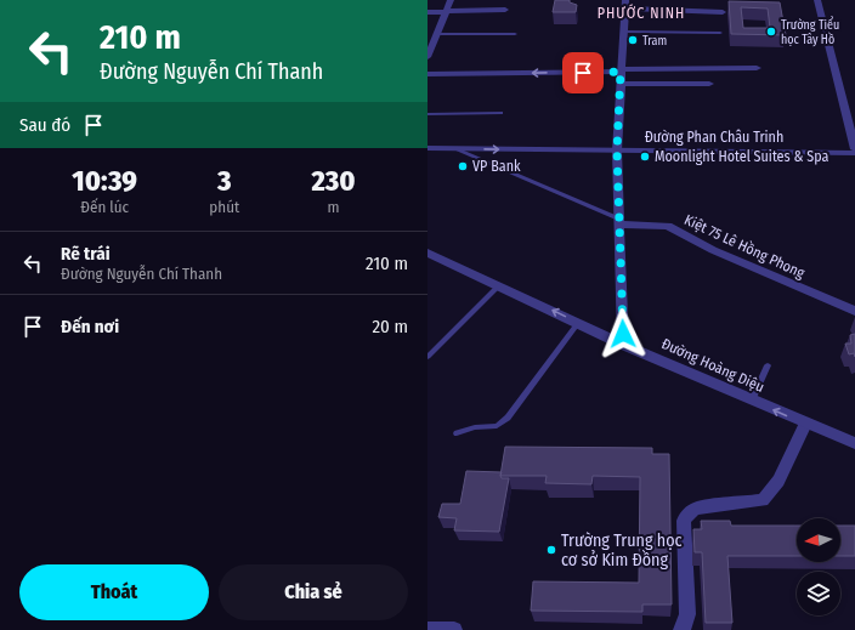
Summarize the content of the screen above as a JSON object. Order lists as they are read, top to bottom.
{
  "streets": {
    "street": ["Đường Phan Châu Trinh", "Kiệt 75 Lê Hồng Phong", "Đường Hoàng Diệu"]
  },
  "districts": ["PHƯỚC NINH"],
  "places": [
    "Trường Tiểu học Tây Hồ",
    "Tram",
    "Moonlight Hotel Suites & Spa",
    "VP Bank",
    "Trường Trung học cơ sở Kim Đồng"
  ],
  "north": "left",
  "page": {
    "turn": ["210 m", "Đường Nguyễn Chí Thanh"],
    "then": "Sau đó",
    "eta": [
      "10:39",
      "Đến lúc",
      "3",
      "phút",
      "230",
      "m"
    ],
    "list": [
      {
        "name": "Rẽ trái",
        "note": "Đường Nguyễn Chí Thanh",
        "value": "210 m"
      },
      {
        "name": "Đến nơi",
        "value": "20 m"
      }
    ],
    "buttons": ["Thoát", "Chia sẻ"]
  }
}
